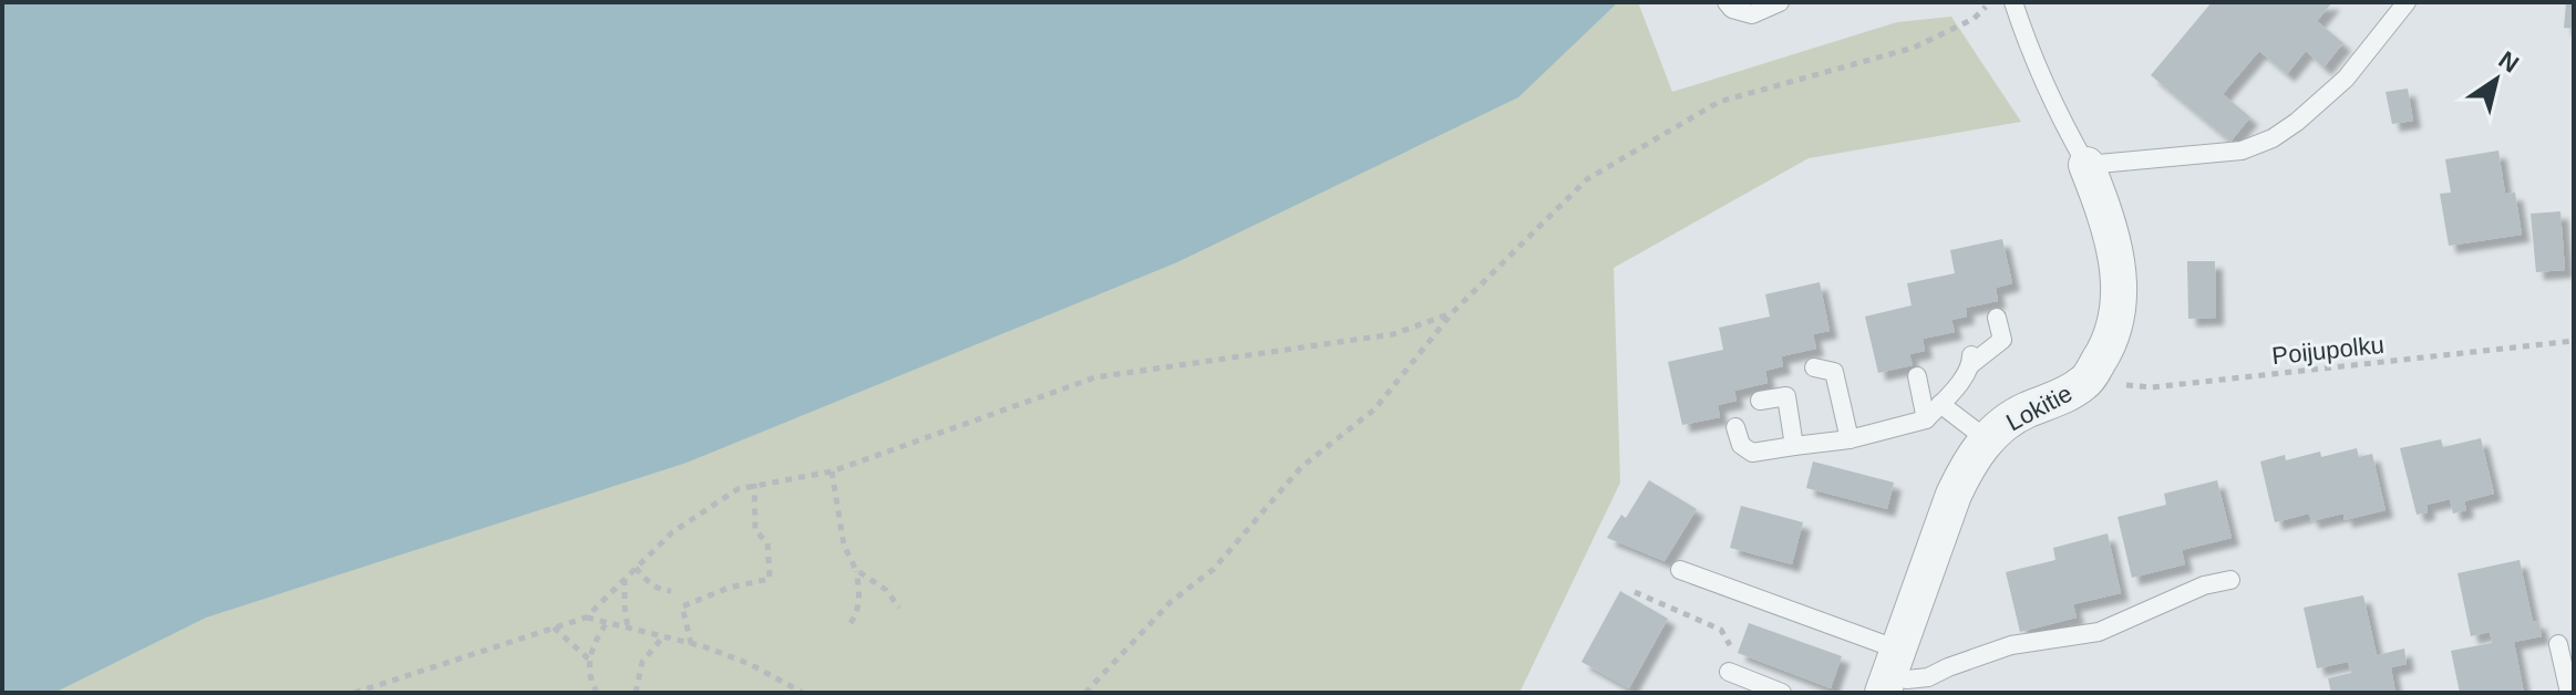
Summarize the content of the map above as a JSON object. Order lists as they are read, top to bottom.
{
  "streets": {
    "street": ["Lokitie"],
    "path": ["Poijupolku"]
  },
  "crossings": [
    ["Poijupolku", "Lokitie"]
  ],
  "north": "top right"
}
